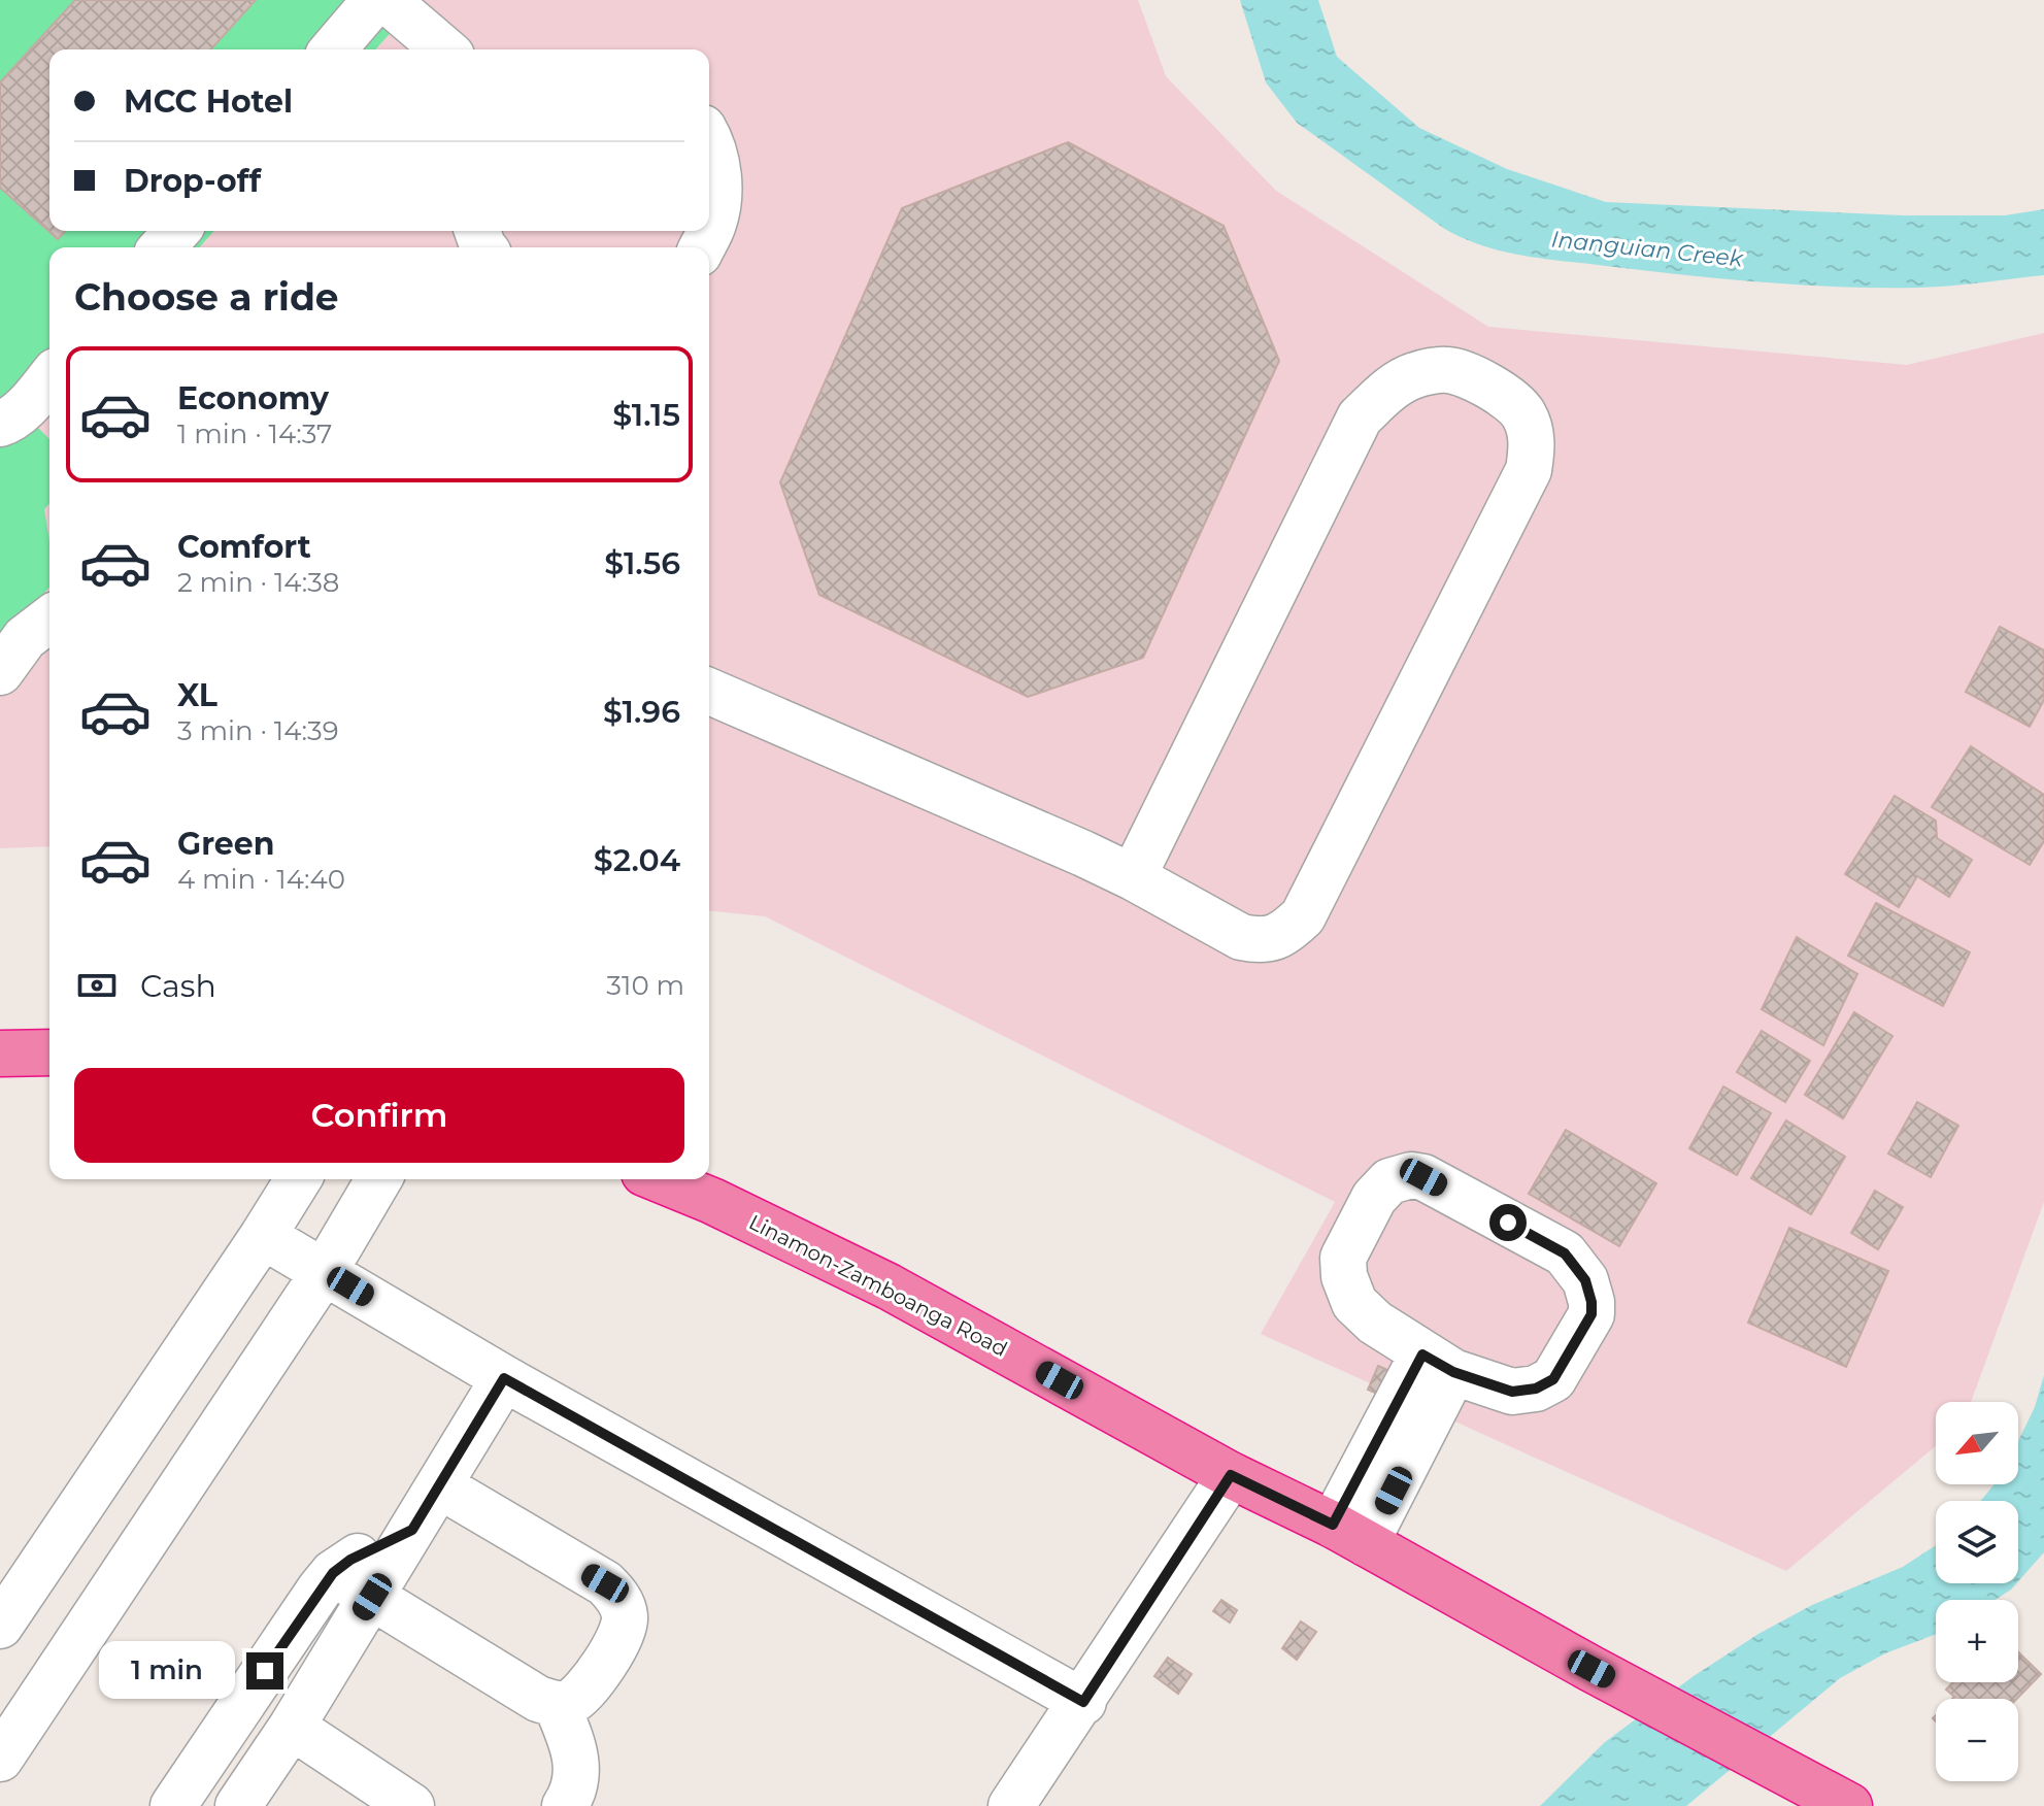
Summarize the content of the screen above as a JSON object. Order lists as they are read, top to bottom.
{
  "streets": {
    "highway": ["Linamon-Zamboanga Road"]
  },
  "water": ["Inanguian Creek"],
  "north": "bottom left",
  "page": {
    "banner": ["MCC Hotel", "Drop-off"],
    "heading": "Choose a ride",
    "list": [
      {
        "name": "Economy",
        "note": "1 min · 14:37",
        "value": "$1.15"
      },
      {
        "name": "Comfort",
        "note": "2 min · 14:38",
        "value": "$1.56"
      },
      {
        "name": "XL",
        "note": "3 min · 14:39",
        "value": "$1.96"
      },
      {
        "name": "Green",
        "note": "4 min · 14:40",
        "value": "$2.04"
      }
    ],
    "pay": ["Cash", "310 m"],
    "buttons": "Confirm",
    "map_buttons": ["+", "−"],
    "bubble": "1 min"
  }
}
